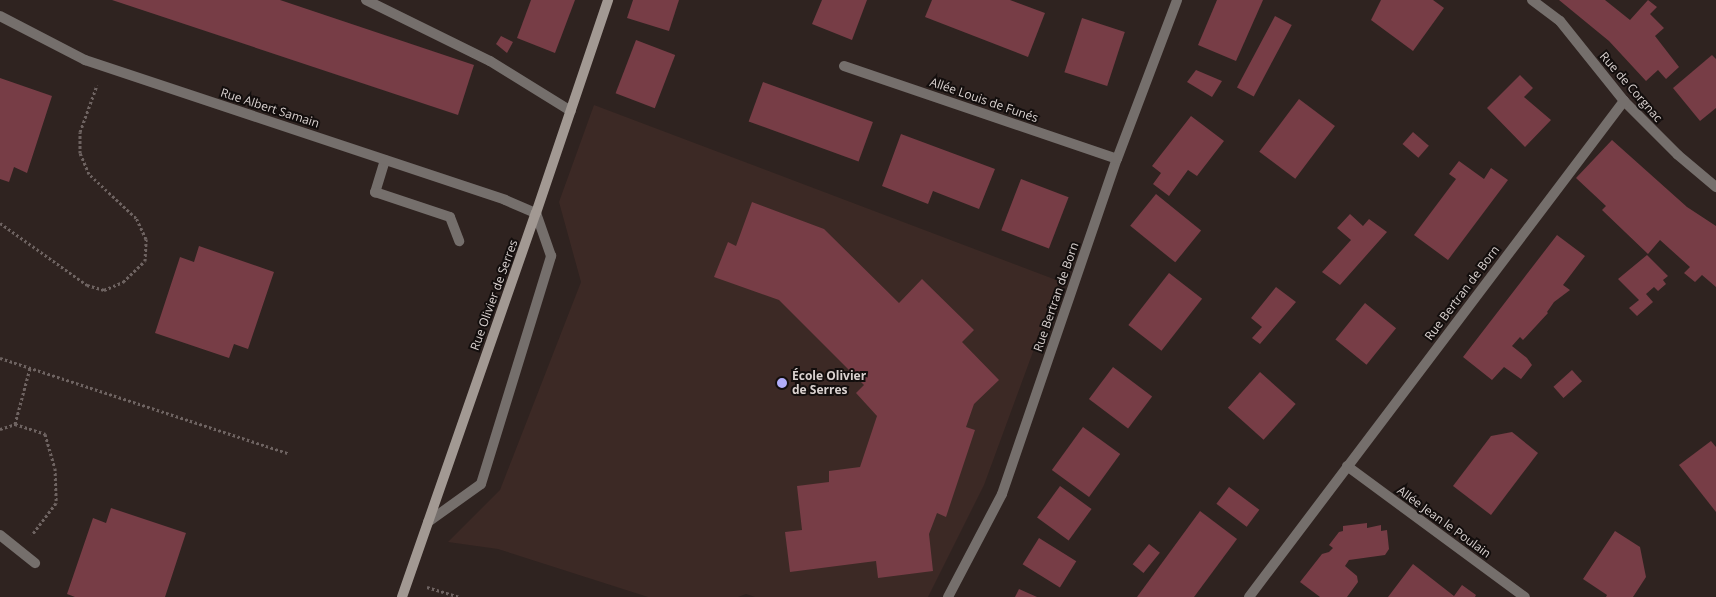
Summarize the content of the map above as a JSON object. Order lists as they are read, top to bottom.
{
  "streets": {
    "street": [
      "Rue de Corgnac",
      "Allée Louis de Funés",
      "Rue Albert Samain",
      "Rue Bertran de Born",
      "Rue Olivier de Serres",
      "Allée Jean le Poulain"
    ]
  },
  "crossings": [
    ["Rue de Corgnac", "Rue Bertran de Born"],
    ["Allée Louis de Funés", "Rue Bertran de Born"],
    ["Rue Albert Samain", "Rue Olivier de Serres"],
    ["Rue Bertran de Born", "Allée Jean le Poulain"]
  ],
  "places": ["École Olivier de Serres"]
}
